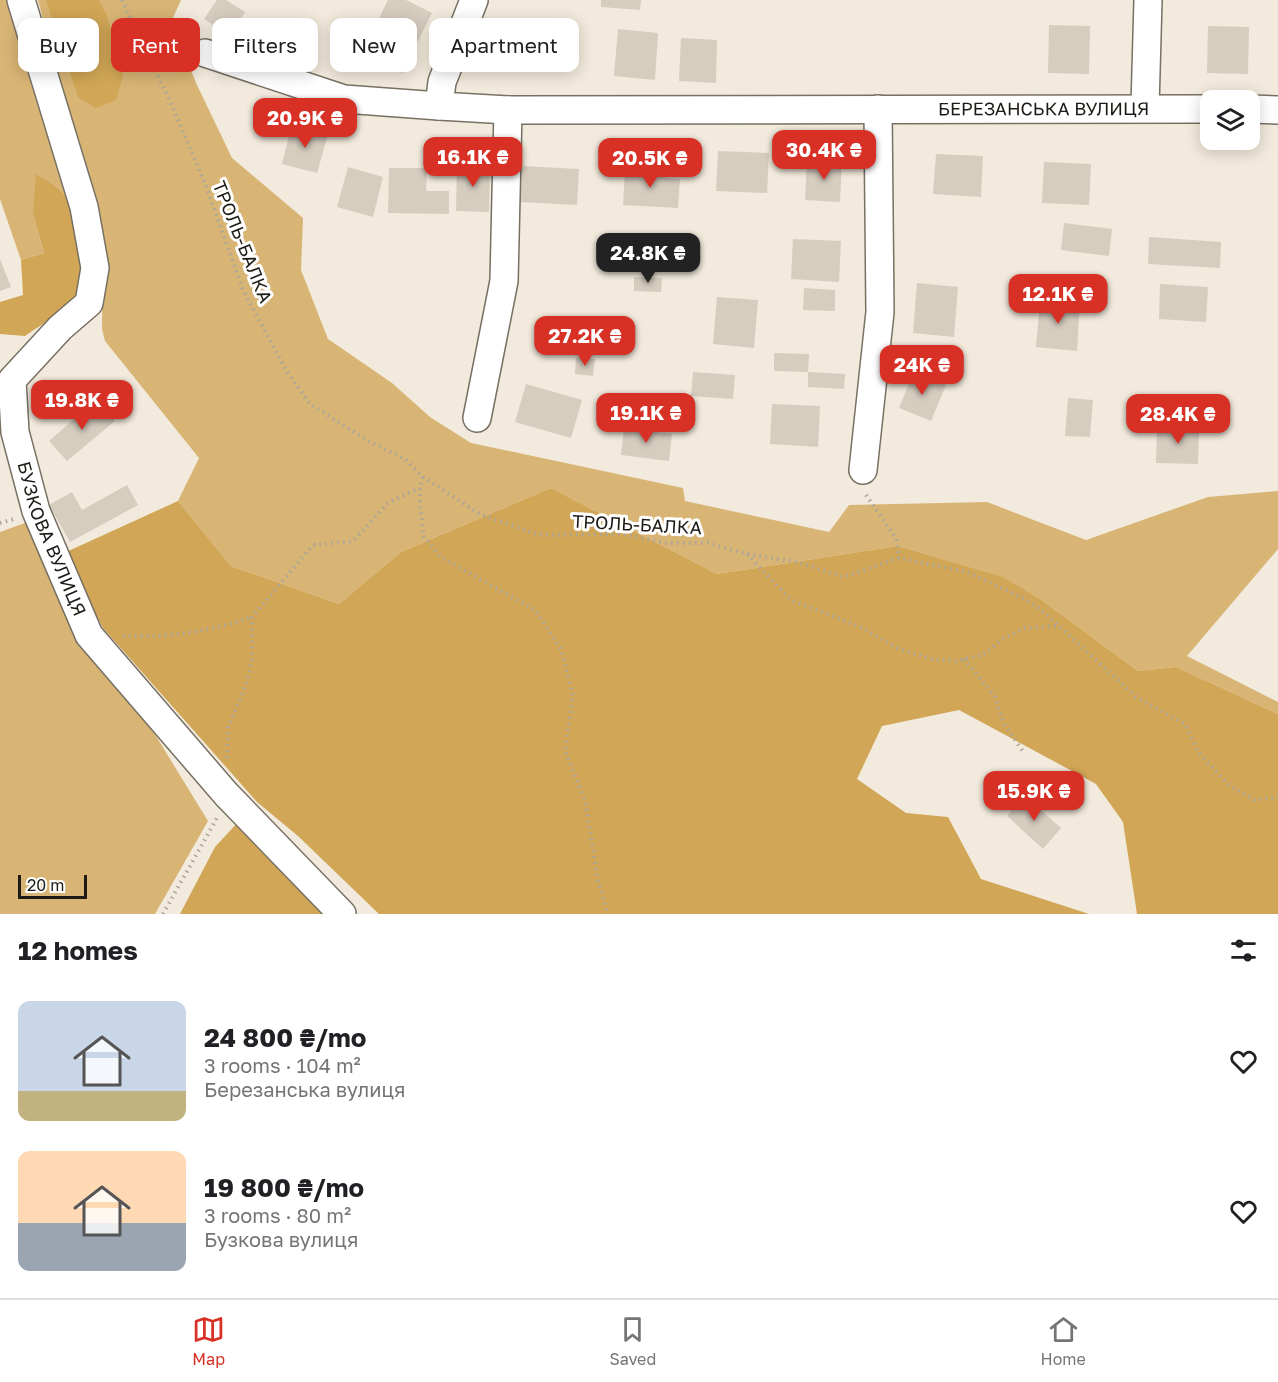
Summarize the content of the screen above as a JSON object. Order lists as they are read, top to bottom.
{
  "streets": {
    "street": ["БЕРЕЗАНСЬКА ВУЛИЦЯ", "БУЗКОВА ВУЛИЦЯ"],
    "path": ["ТРОЛЬ-БАЛКА"]
  },
  "scale_bar": "20 m",
  "page": {
    "chip": [
      "Buy",
      "Rent",
      "Filters",
      "New",
      "Apartment"
    ],
    "price": [
      "20.9K ₴",
      "30.4K ₴",
      "16.1K ₴",
      "20.5K ₴",
      "24.8K ₴",
      "12.1K ₴",
      "27.2K ₴",
      "24K ₴",
      "19.8K ₴",
      "19.1K ₴",
      "28.4K ₴",
      "15.9K ₴"
    ],
    "scale": "20 m",
    "heading": "12 homes",
    "list": [
      {
        "name": "24 800 ₴/mo",
        "note": "3 rooms · 104 m² · Березанська вулиця"
      },
      {
        "name": "19 800 ₴/mo",
        "note": "3 rooms · 80 m² · Бузкова вулиця"
      }
    ],
    "tabs": ["Map", "Saved", "Home"]
  }
}
